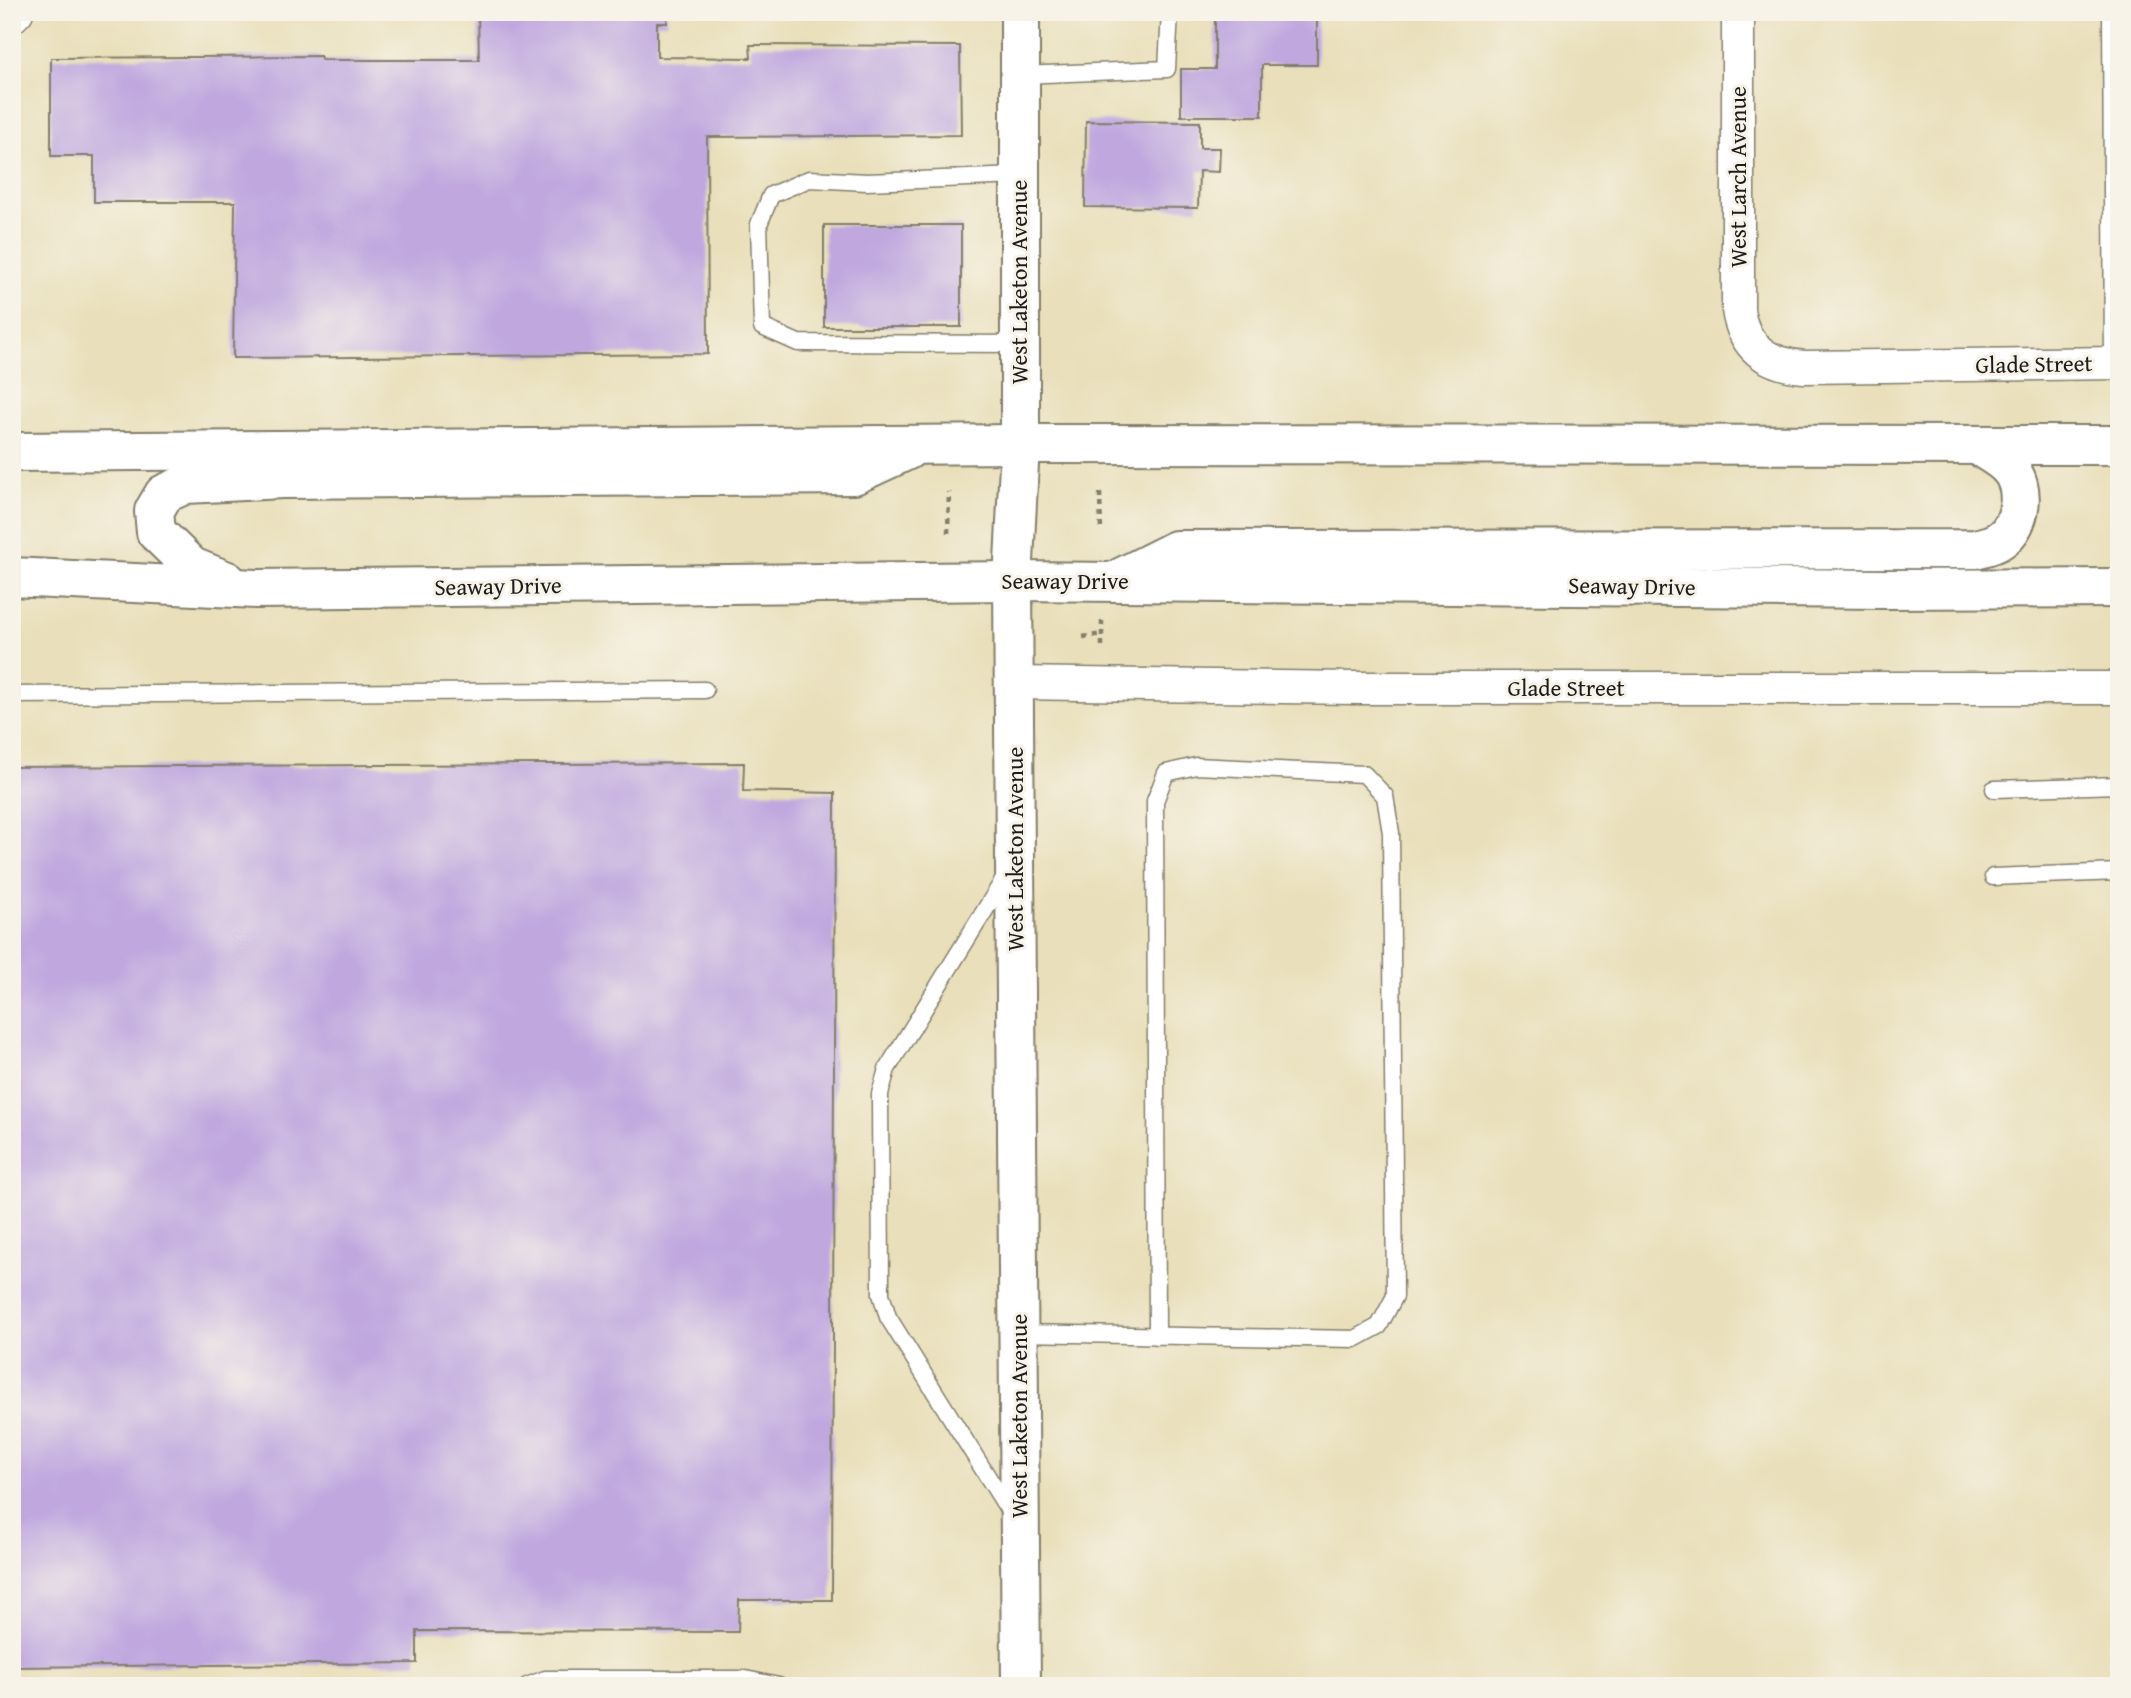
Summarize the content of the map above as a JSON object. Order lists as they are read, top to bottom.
{
  "streets": {
    "main road": ["West Laketon Avenue", "Seaway Drive"],
    "street": ["West Larch Avenue", "Glade Street"]
  },
  "crossings": [
    ["West Larch Avenue", "Glade Street"],
    ["West Laketon Avenue", "Glade Street"],
    ["West Laketon Avenue", "Seaway Drive"]
  ]
}
